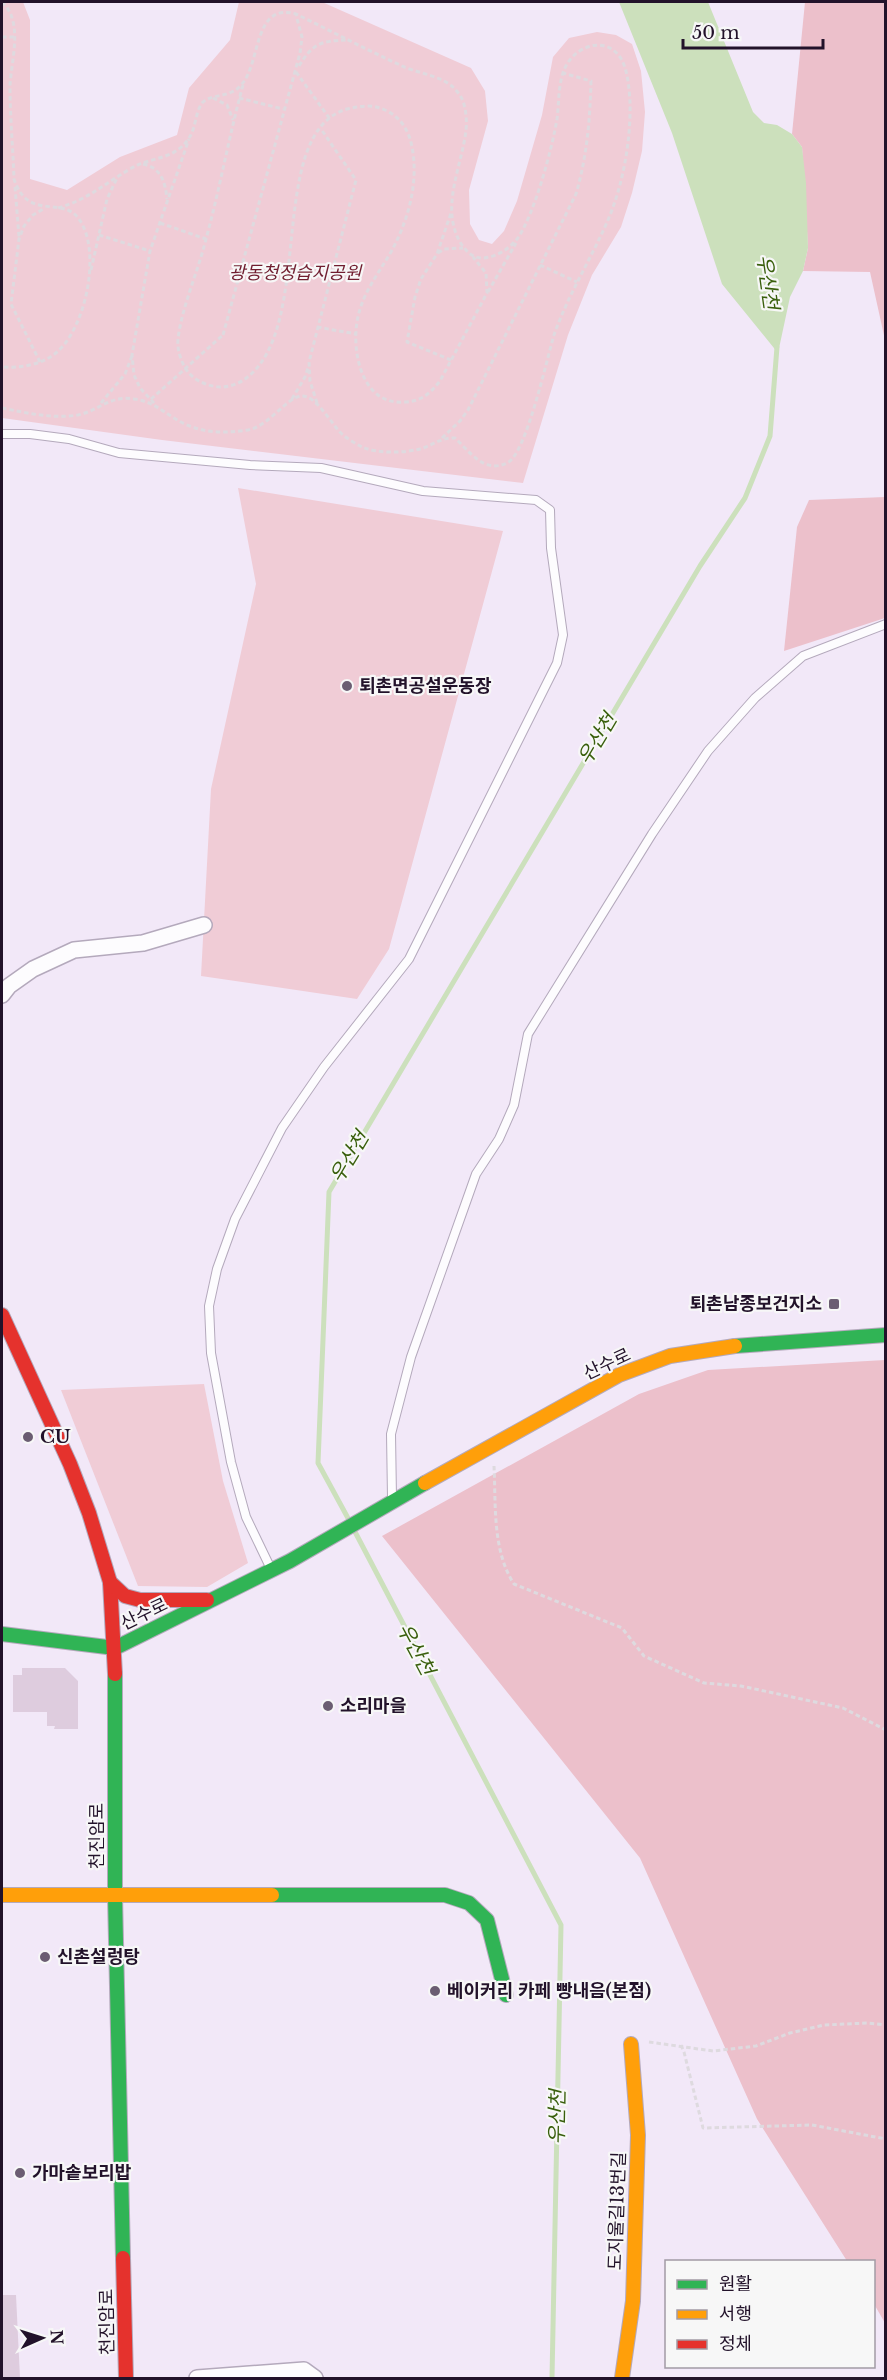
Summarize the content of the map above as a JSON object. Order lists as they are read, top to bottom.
{
  "streets": {
    "main road": ["산수로", "천진암로", "도지울길13번길"]
  },
  "crossings": [
    ["산수로", "천진암로"]
  ],
  "water": ["우산천"],
  "parks": ["광동청정습지공원"],
  "places": {
    "other": [
      "퇴촌면공설운동장",
      "CU",
      "소리마을",
      "신촌설렁탕",
      "베이커리 카페 빵내음(본점)",
      "가마솥보리밥"
    ],
    "transit": ["퇴촌남종보건지소"]
  },
  "legend": ["원활", "서행", "정체"],
  "scale_bar": "50 m",
  "north": "right"
}
